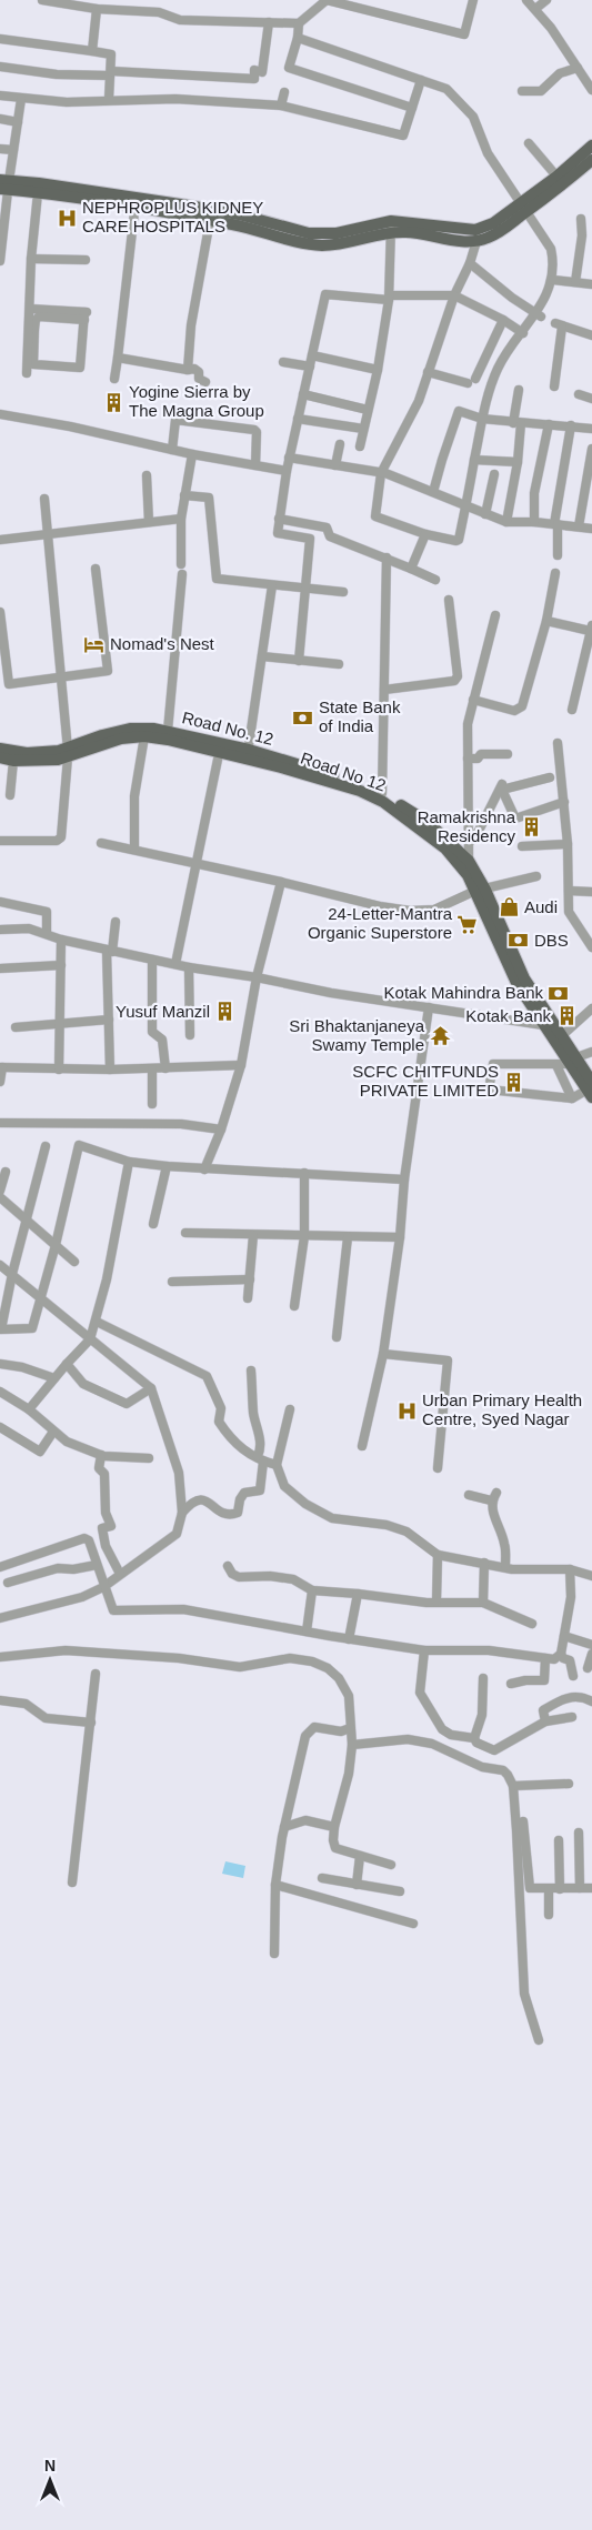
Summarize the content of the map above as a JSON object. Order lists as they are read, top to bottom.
{
  "streets": {
    "main road": ["Road No. 12", "Road No 12"]
  },
  "crossings": [
    ["Road No. 12", "Road No 12"]
  ],
  "places": {
    "hospital": ["NEPHROPLUS KIDNEY CARE HOSPITALS", "Urban Primary Health Centre, Syed Nagar"],
    "building": [
      "Yogine Sierra by The Magna Group",
      "Ramakrishna Residency",
      "Yusuf Manzil",
      "Kotak Bank",
      "SCFC CHITFUNDS PRIVATE LIMITED"
    ],
    "hotel": ["Nomad's Nest"],
    "bank": ["State Bank of India", "DBS", "Kotak Mahindra Bank"],
    "shop": ["Audi"],
    "supermarket": ["24-Letter-Mantra Organic Superstore"],
    "temple": ["Sri Bhaktanjaneya Swamy Temple"]
  },
  "north": "top"
}
